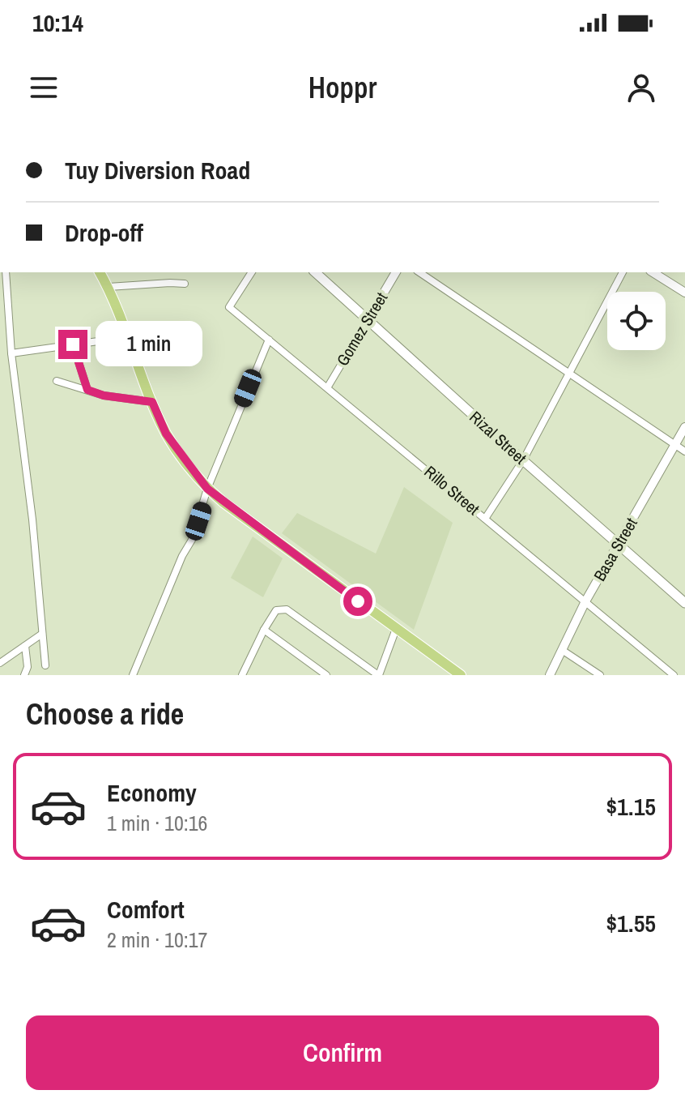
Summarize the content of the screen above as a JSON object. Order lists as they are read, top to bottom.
{
  "streets": {
    "main road": ["Rizal Street"],
    "street": ["Gomez Street", "Rillo Street", "Basa Street"]
  },
  "crossings": [
    ["Gomez Street", "Rizal Street"],
    ["Gomez Street", "Rillo Street"],
    ["Rizal Street", "Basa Street"],
    ["Rillo Street", "Basa Street"]
  ],
  "page": {
    "status": "10:14",
    "header": "Hoppr",
    "banner": ["Tuy Diversion Road", "Drop-off"],
    "bubble": "1 min",
    "heading": "Choose a ride",
    "list": [
      {
        "name": "Economy",
        "note": "1 min · 10:16",
        "value": "$1.15"
      },
      {
        "name": "Comfort",
        "note": "2 min · 10:17",
        "value": "$1.55"
      }
    ],
    "buttons": "Confirm"
  }
}
